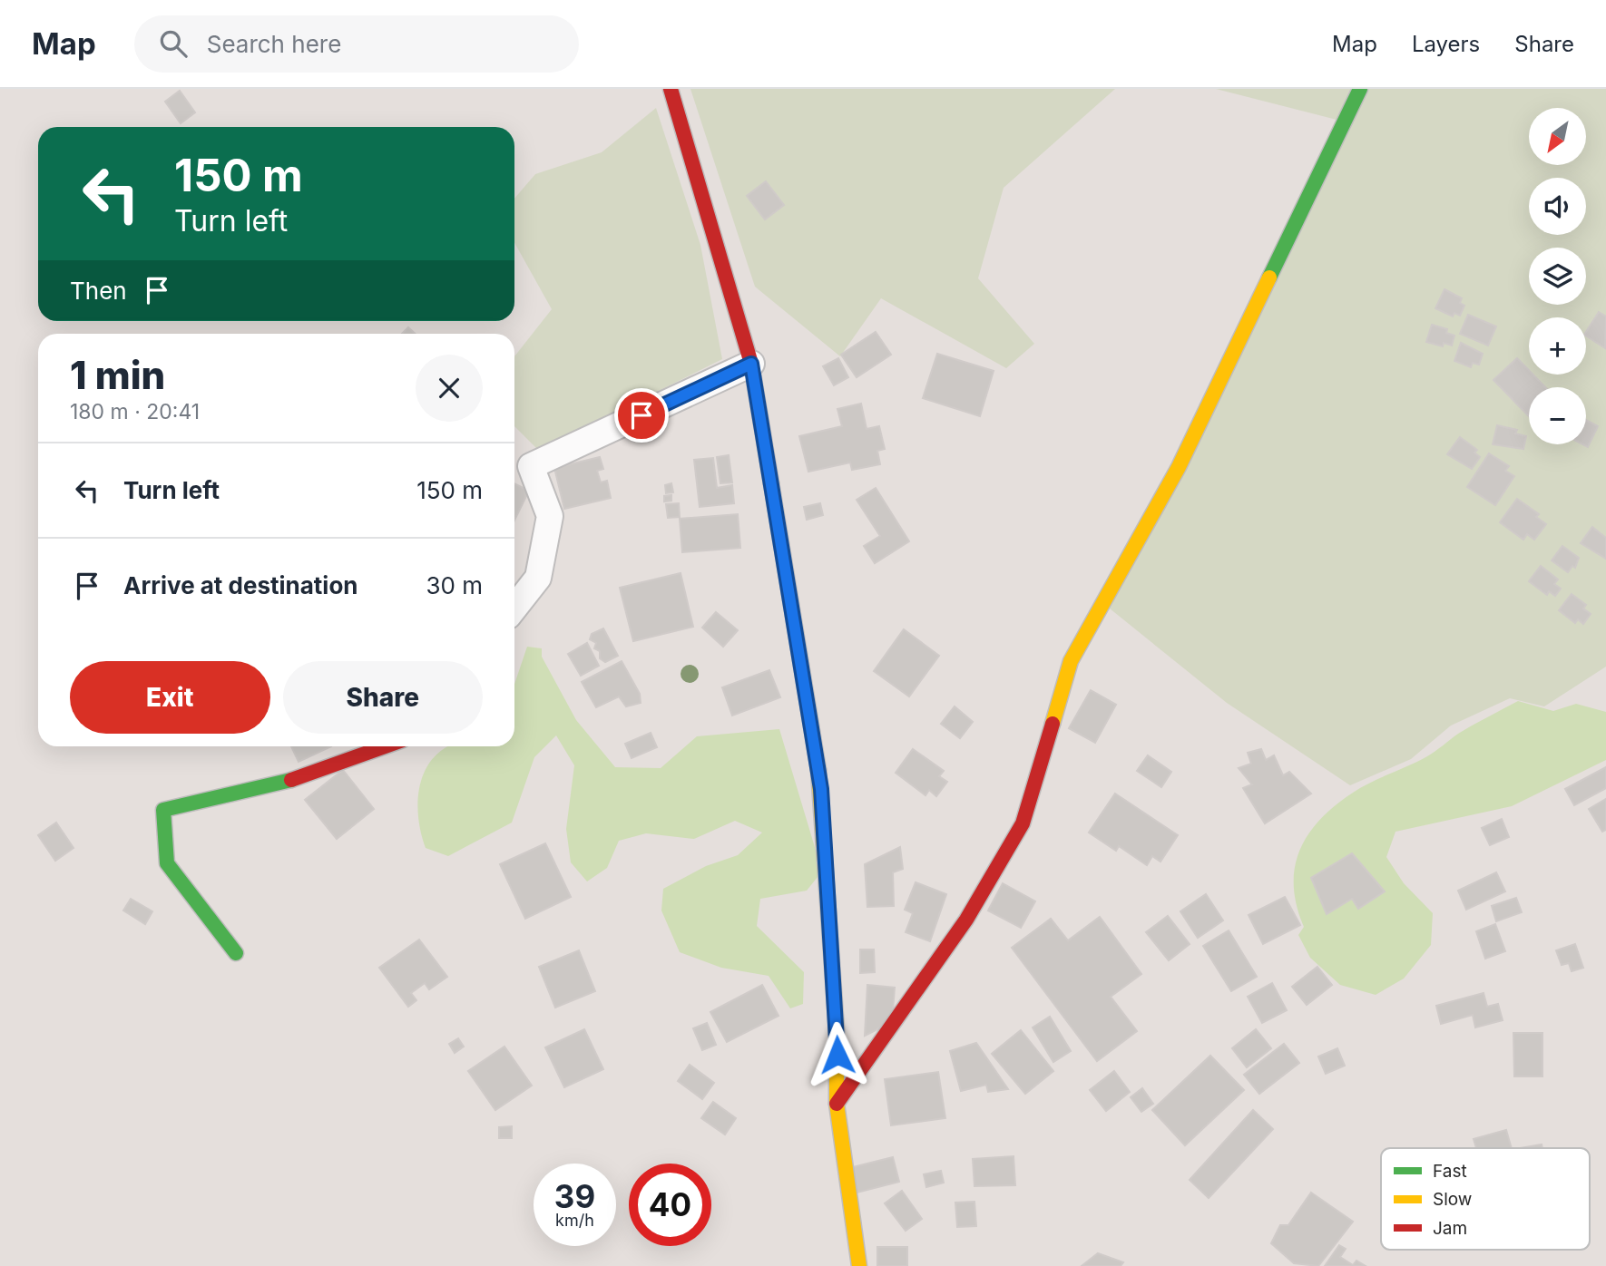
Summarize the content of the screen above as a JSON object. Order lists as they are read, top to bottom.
{
  "legend": ["Fast", "Slow", "Jam"],
  "north": "bottom left",
  "page": {
    "header": "Map",
    "search": "Search here",
    "nav": ["Map", "Layers", "Share"],
    "map_buttons": ["+", "−"],
    "turn": ["150 m", "Turn left"],
    "then": "Then",
    "heading": ["1 min", "180 m · 20:41"],
    "list": [
      {
        "name": "Turn left",
        "value": "150 m"
      },
      {
        "name": "Arrive at destination",
        "value": "30 m"
      }
    ],
    "buttons": ["Exit", "Share"],
    "speed": "39 km/h",
    "limit": "40"
  }
}
